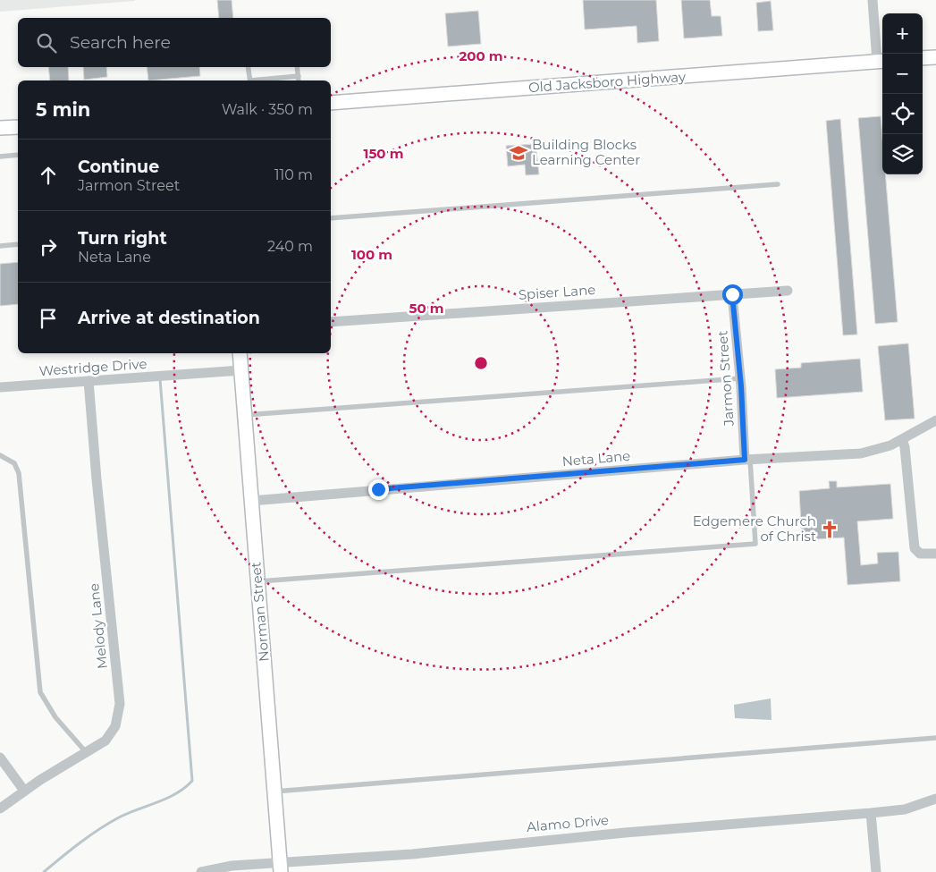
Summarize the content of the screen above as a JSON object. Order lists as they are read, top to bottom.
{
  "streets": {
    "main road": ["Old Jacksboro Highway", "Norman Street"],
    "street": [
      "Spiser Lane",
      "Westridge Drive",
      "Jarmon Street",
      "Neta Lane",
      "Melody Lane",
      "Alamo Drive"
    ]
  },
  "crossings": [
    ["Spiser Lane", "Jarmon Street"],
    ["Westridge Drive", "Norman Street"],
    ["Westridge Drive", "Melody Lane"],
    ["Jarmon Street", "Neta Lane"],
    ["Neta Lane", "Norman Street"],
    ["Norman Street", "Alamo Drive"]
  ],
  "places": {
    "school or university": ["Building Blocks Learning Center"],
    "church": ["Edgemere Church of Christ"]
  },
  "page": {
    "map_buttons": ["+", "−"],
    "search": "Search here",
    "heading": ["5 min", "Walk · 350 m"],
    "list": [
      ["Continue", "Jarmon Street", "110 m"],
      ["Turn right", "Neta Lane", "240 m"],
      "Arrive at destination"
    ]
  },
  "rings": [
    "200 m",
    "150 m",
    "100 m",
    "50 m"
  ]
}
